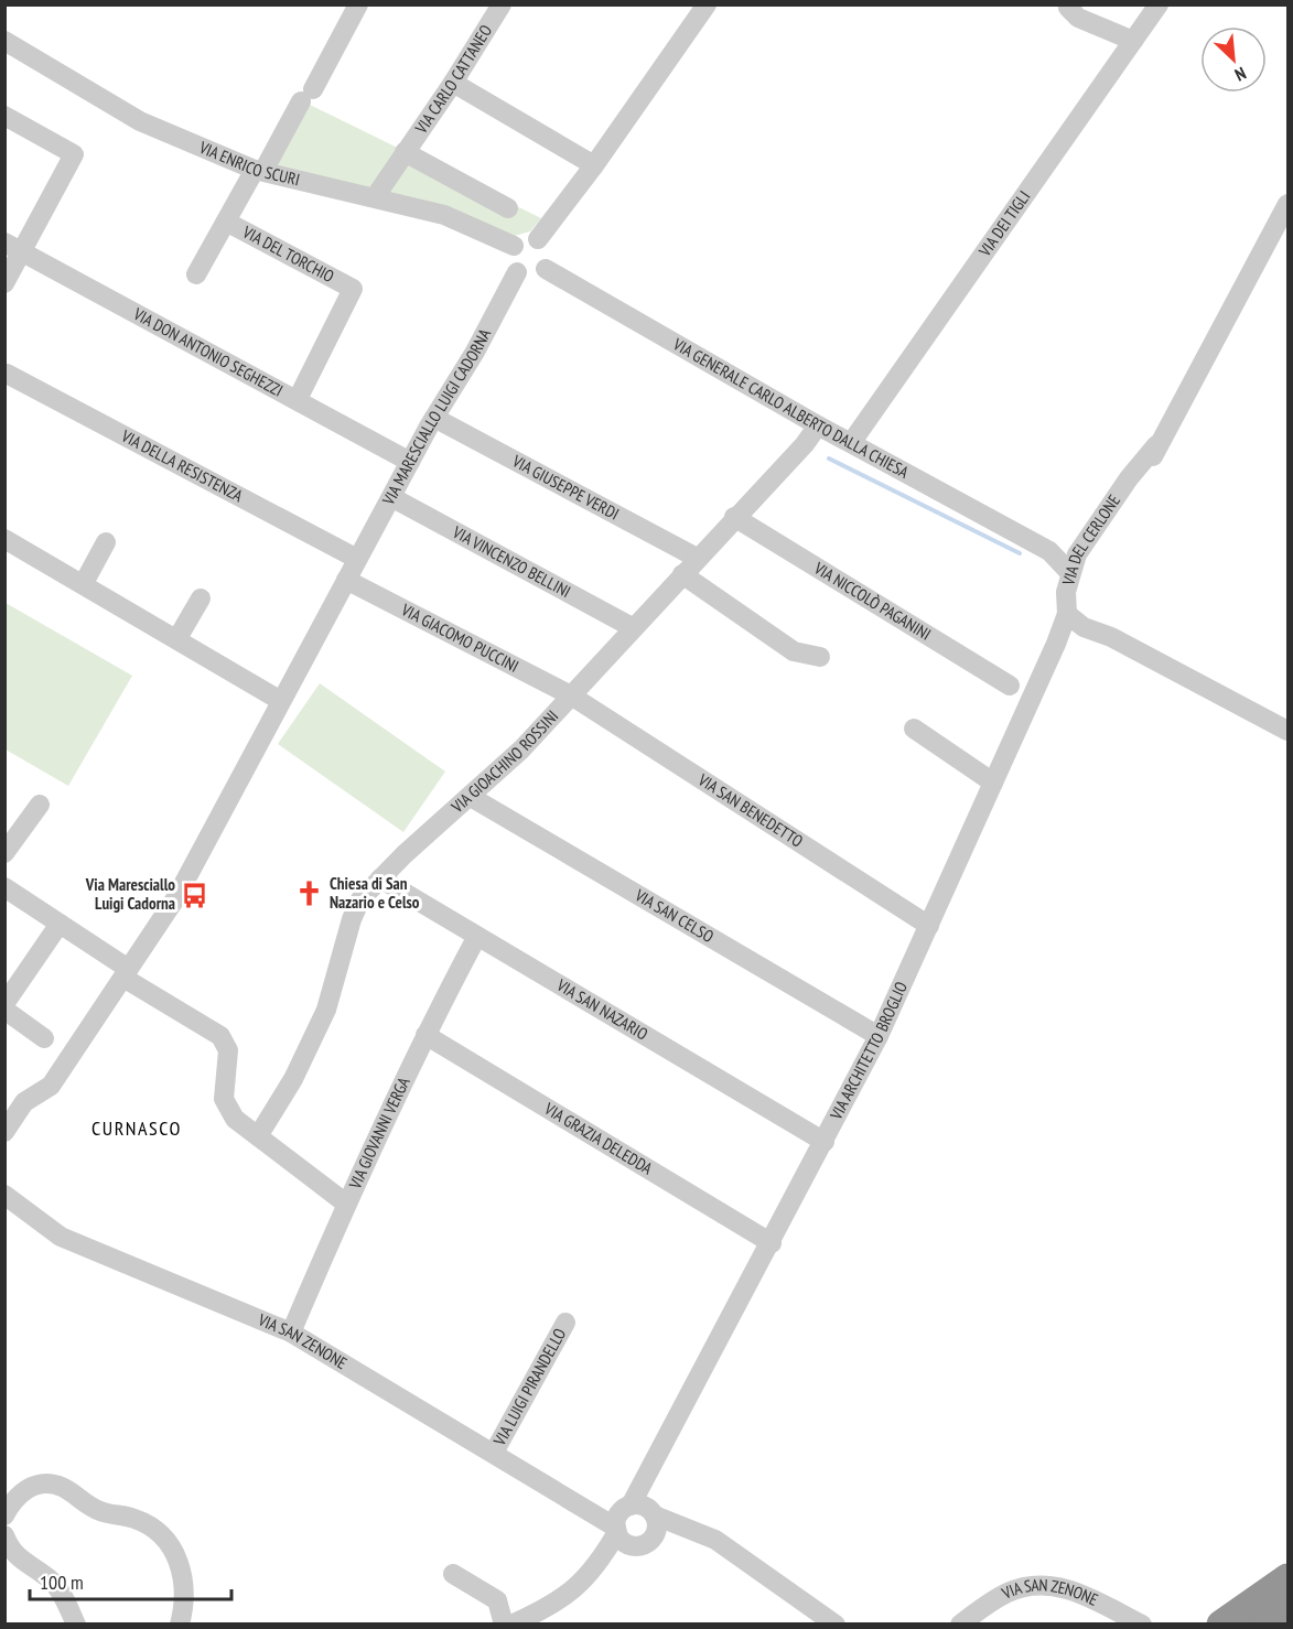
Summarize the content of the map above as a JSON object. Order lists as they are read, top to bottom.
{
  "streets": {
    "street": [
      "VIA CARLO CATTANEO",
      "VIA ENRICO SCURI",
      "VIA DEI TIGLI",
      "VIA DEL TORCHIO",
      "VIA DON ANTONIO SEGHEZZI",
      "VIA GENERALE CARLO ALBERTO DALLA CHIESA",
      "VIA MARESCIALLO LUIGI CADORNA",
      "VIA DELLA RESISTENZA",
      "VIA GIUSEPPE VERDI",
      "VIA DEL CERLONE",
      "VIA VINCENZO BELLINI",
      "VIA NICCOLÒ PAGANINI",
      "VIA GIACOMO PUCCINI",
      "VIA GIOACHINO ROSSINI",
      "VIA SAN BENEDETTO",
      "VIA SAN CELSO",
      "VIA SAN NAZARIO",
      "VIA ARCHITETTO BROGLIO",
      "VIA GIOVANNI VERGA",
      "VIA GRAZIA DELEDDA",
      "VIA SAN ZENONE",
      "VIA LUIGI PIRANDELLO"
    ]
  },
  "crossings": [
    ["VIA CARLO CATTANEO", "VIA ENRICO SCURI"],
    ["VIA ENRICO SCURI", "VIA DEL TORCHIO"],
    ["VIA ENRICO SCURI", "VIA GENERALE CARLO ALBERTO DALLA CHIESA"],
    ["VIA ENRICO SCURI", "VIA MARESCIALLO LUIGI CADORNA"],
    ["VIA DEI TIGLI", "VIA GENERALE CARLO ALBERTO DALLA CHIESA"],
    ["VIA DEL TORCHIO", "VIA DON ANTONIO SEGHEZZI"],
    ["VIA DON ANTONIO SEGHEZZI", "VIA MARESCIALLO LUIGI CADORNA"],
    ["VIA GENERALE CARLO ALBERTO DALLA CHIESA", "VIA MARESCIALLO LUIGI CADORNA"],
    ["VIA GENERALE CARLO ALBERTO DALLA CHIESA", "VIA DEL CERLONE"],
    ["VIA GENERALE CARLO ALBERTO DALLA CHIESA", "VIA GIOACHINO ROSSINI"],
    ["VIA MARESCIALLO LUIGI CADORNA", "VIA DELLA RESISTENZA"],
    ["VIA MARESCIALLO LUIGI CADORNA", "VIA GIUSEPPE VERDI"],
    ["VIA MARESCIALLO LUIGI CADORNA", "VIA VINCENZO BELLINI"],
    ["VIA MARESCIALLO LUIGI CADORNA", "VIA GIACOMO PUCCINI"],
    ["VIA GIUSEPPE VERDI", "VIA GIOACHINO ROSSINI"],
    ["VIA VINCENZO BELLINI", "VIA GIOACHINO ROSSINI"],
    ["VIA NICCOLÒ PAGANINI", "VIA GIOACHINO ROSSINI"],
    ["VIA GIACOMO PUCCINI", "VIA GIOACHINO ROSSINI"],
    ["VIA GIACOMO PUCCINI", "VIA SAN BENEDETTO"],
    ["VIA GIOACHINO ROSSINI", "VIA SAN BENEDETTO"],
    ["VIA GIOACHINO ROSSINI", "VIA SAN CELSO"],
    ["VIA GIOACHINO ROSSINI", "VIA SAN NAZARIO"],
    ["VIA SAN BENEDETTO", "VIA ARCHITETTO BROGLIO"],
    ["VIA SAN CELSO", "VIA ARCHITETTO BROGLIO"],
    ["VIA SAN NAZARIO", "VIA ARCHITETTO BROGLIO"],
    ["VIA SAN NAZARIO", "VIA GIOVANNI VERGA"],
    ["VIA ARCHITETTO BROGLIO", "VIA GRAZIA DELEDDA"],
    ["VIA ARCHITETTO BROGLIO", "VIA SAN ZENONE"],
    ["VIA GIOVANNI VERGA", "VIA GRAZIA DELEDDA"],
    ["VIA GIOVANNI VERGA", "VIA SAN ZENONE"],
    ["VIA SAN ZENONE", "VIA LUIGI PIRANDELLO"]
  ],
  "districts": ["CURNASCO"],
  "places": {
    "church": ["Chiesa di San Nazario e Celso"],
    "bus stop": ["Via Maresciallo Luigi Cadorna"]
  },
  "scale_bar": "100 m",
  "north": "bottom right"
}
